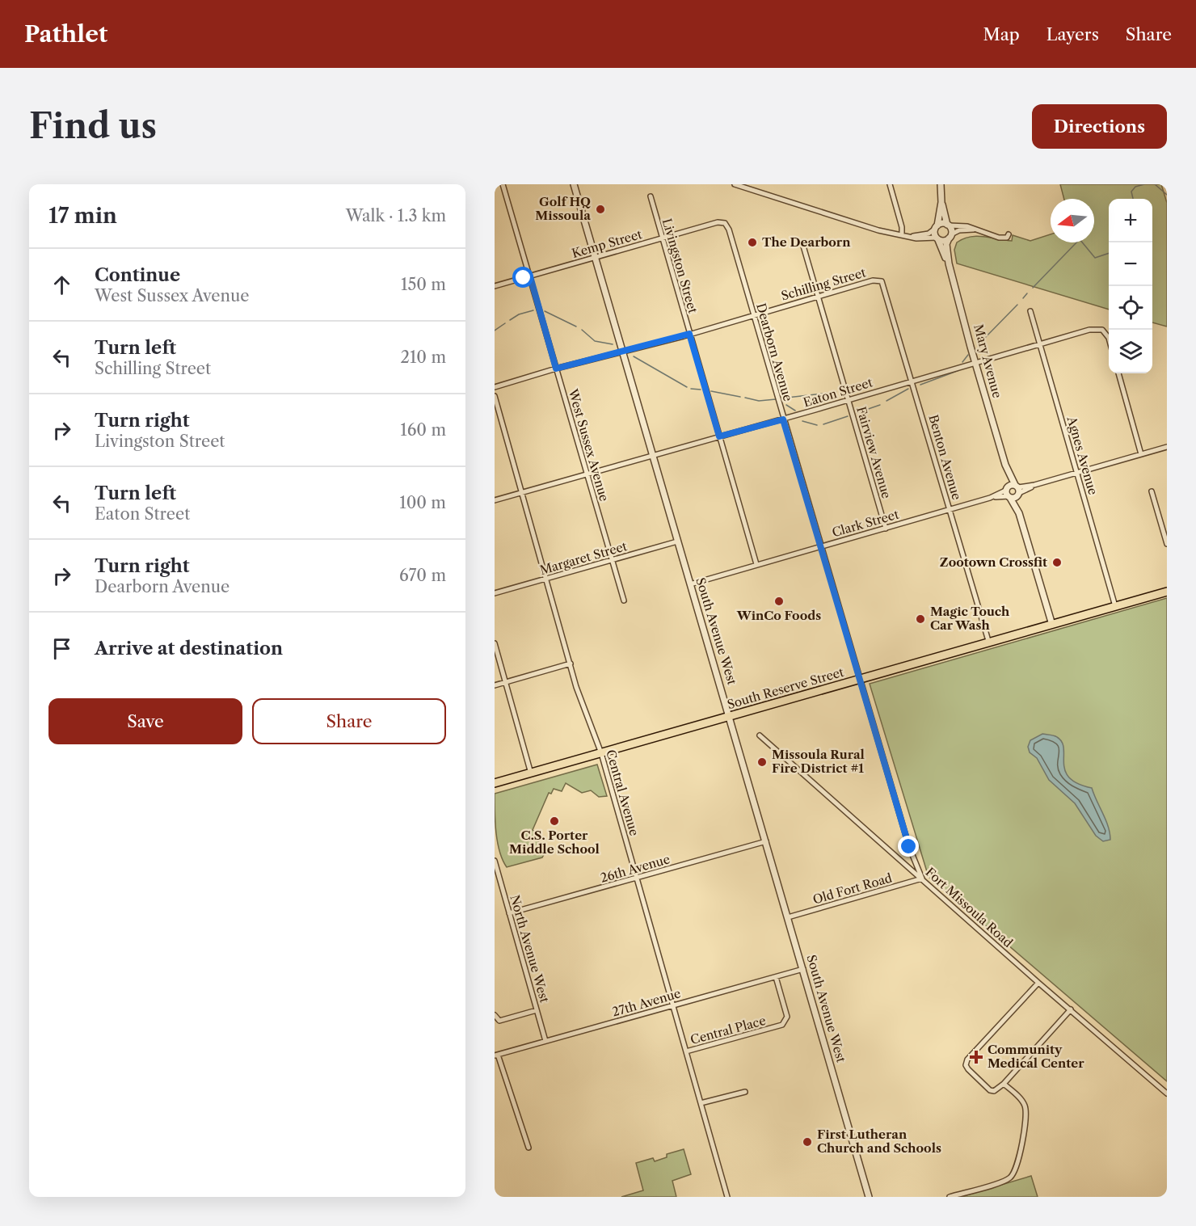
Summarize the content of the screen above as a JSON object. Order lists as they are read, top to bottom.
{
  "streets": {
    "highway": ["South Reserve Street"],
    "street": [
      "Kemp Street",
      "Livingston Street",
      "Schilling Street",
      "Dearborn Avenue",
      "Mary Avenue",
      "Eaton Street",
      "West Sussex Avenue",
      "Fairview Avenue",
      "Agnes Avenue",
      "Benton Avenue",
      "Clark Street",
      "Margaret Street",
      "South Avenue West",
      "Central Avenue",
      "26th Avenue",
      "Old Fort Road",
      "Fort Missoula Road",
      "North Avenue West",
      "27th Avenue",
      "Central Place"
    ]
  },
  "crossings": [
    ["Kemp Street", "Livingston Street"],
    ["Kemp Street", "Dearborn Avenue"],
    ["Kemp Street", "West Sussex Avenue"],
    ["Kemp Street", "South Avenue West"],
    ["Livingston Street", "Schilling Street"],
    ["Livingston Street", "Eaton Street"],
    ["Livingston Street", "Clark Street"],
    ["Schilling Street", "Dearborn Avenue"],
    ["Schilling Street", "West Sussex Avenue"],
    ["Schilling Street", "Fairview Avenue"],
    ["Schilling Street", "Benton Avenue"],
    ["Schilling Street", "South Avenue West"],
    ["Dearborn Avenue", "Eaton Street"],
    ["Dearborn Avenue", "Clark Street"],
    ["Dearborn Avenue", "South Reserve Street"],
    ["Dearborn Avenue", "Old Fort Road"],
    ["Dearborn Avenue", "Fort Missoula Road"],
    ["Mary Avenue", "Eaton Street"],
    ["Mary Avenue", "Clark Street"],
    ["Mary Avenue", "South Reserve Street"],
    ["Eaton Street", "West Sussex Avenue"],
    ["Eaton Street", "Fairview Avenue"],
    ["Eaton Street", "Agnes Avenue"],
    ["Eaton Street", "Benton Avenue"],
    ["Eaton Street", "South Avenue West"],
    ["Eaton Street", "Central Avenue"],
    ["West Sussex Avenue", "Margaret Street"],
    ["Fairview Avenue", "Clark Street"],
    ["Agnes Avenue", "South Reserve Street"],
    ["Benton Avenue", "Clark Street"],
    ["Benton Avenue", "South Reserve Street"],
    ["Clark Street", "South Avenue West"],
    ["Margaret Street", "South Avenue West"],
    ["Margaret Street", "Central Avenue"],
    ["South Avenue West", "South Reserve Street"],
    ["South Avenue West", "26th Avenue"],
    ["South Avenue West", "Old Fort Road"],
    ["South Avenue West", "27th Avenue"],
    ["South Reserve Street", "Central Avenue"],
    ["Central Avenue", "26th Avenue"],
    ["Central Avenue", "27th Avenue"],
    ["Central Avenue", "Central Place"],
    ["26th Avenue", "North Avenue West"],
    ["Old Fort Road", "Fort Missoula Road"],
    ["North Avenue West", "27th Avenue"],
    ["27th Avenue", "Central Place"]
  ],
  "places": {
    "other": [
      "Golf HQ Missoula",
      "The Dearborn",
      "Zootown Crossfit",
      "WinCo Foods",
      "Magic Touch Car Wash",
      "Missoula Rural Fire District #1",
      "C.S. Porter Middle School",
      "First Lutheran Church and Schools"
    ],
    "health": ["Community Medical Center"]
  },
  "north": "left",
  "page": {
    "header": "Pathlet",
    "nav": ["Map", "Layers", "Share"],
    "buttons": [
      "Directions",
      ["Save", "Share"]
    ],
    "title": "Find us",
    "heading": ["17 min", "Walk · 1.3 km"],
    "map_buttons": ["+", "−"],
    "list": [
      ["Continue", "West Sussex Avenue", "150 m"],
      ["Turn left", "Schilling Street", "210 m"],
      ["Turn right", "Livingston Street", "160 m"],
      ["Turn left", "Eaton Street", "100 m"],
      ["Turn right", "Dearborn Avenue", "670 m"],
      "Arrive at destination"
    ]
  }
}
